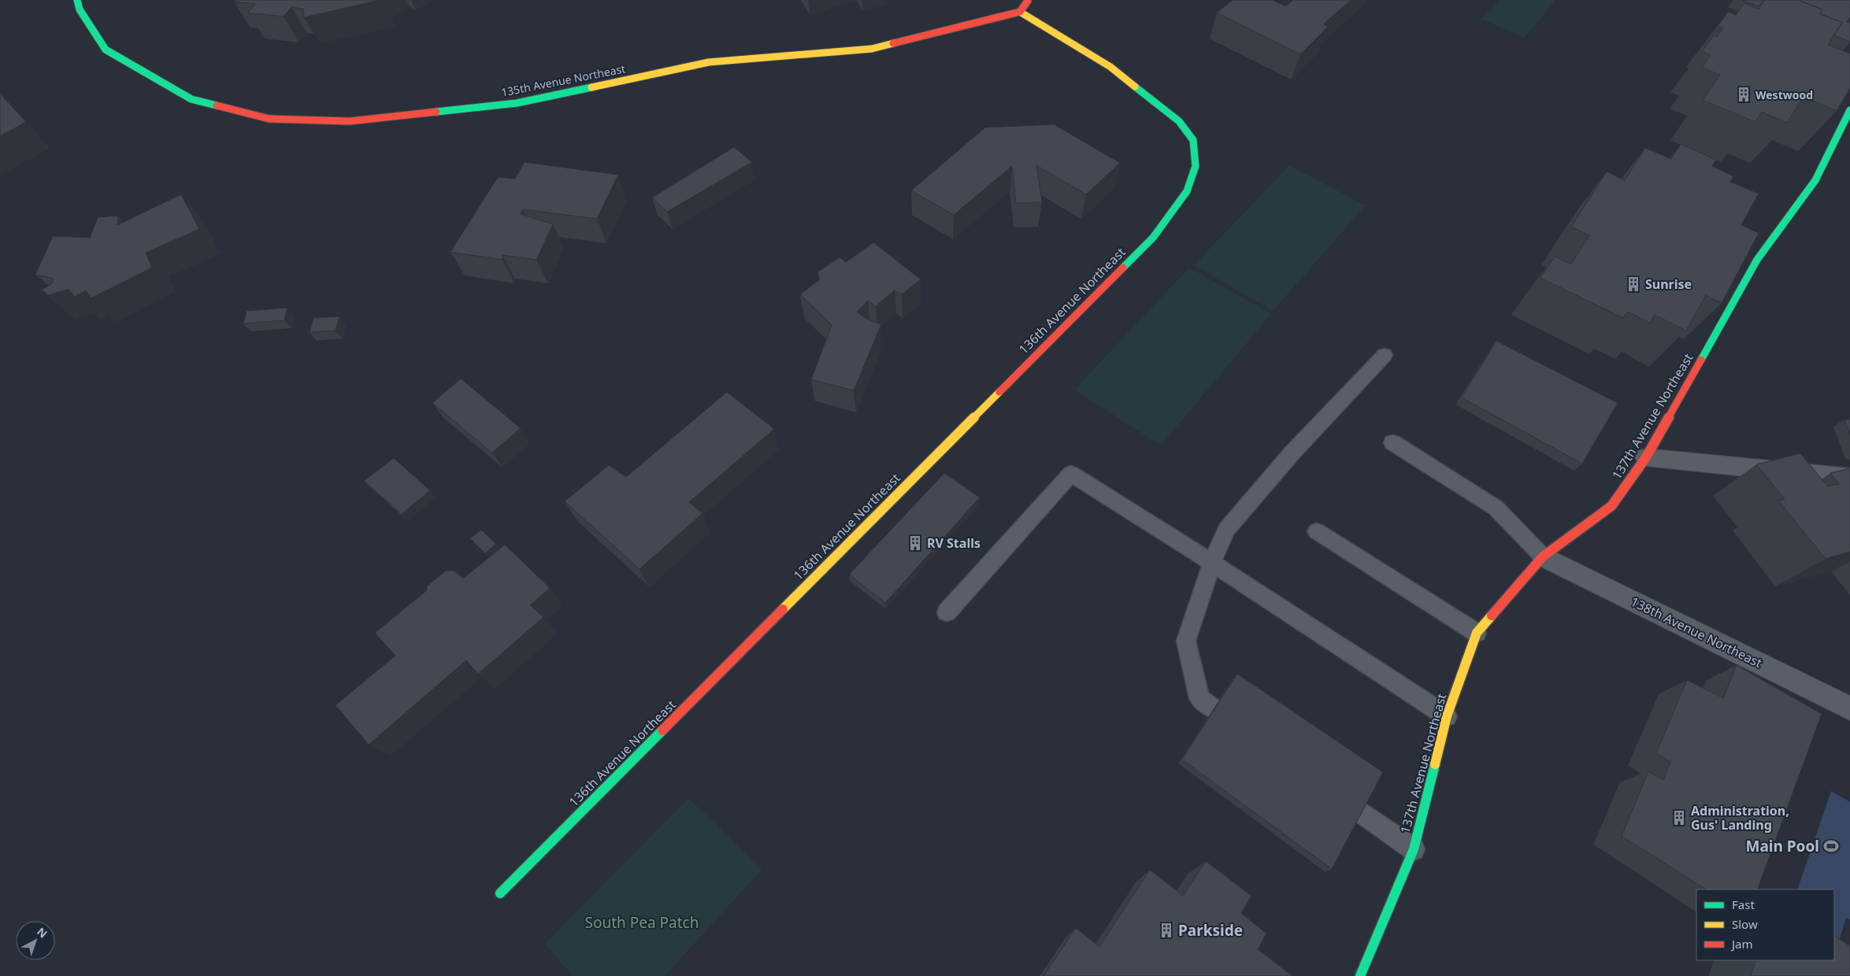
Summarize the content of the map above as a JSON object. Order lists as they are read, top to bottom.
{
  "streets": {
    "street": [
      "135th Avenue Northeast",
      "136th Avenue Northeast",
      "137th Avenue Northeast",
      "138th Avenue Northeast"
    ]
  },
  "crossings": [
    ["135th Avenue Northeast", "136th Avenue Northeast"],
    ["137th Avenue Northeast", "138th Avenue Northeast"]
  ],
  "parks": ["South Pea Patch"],
  "places": {
    "building": [
      "Westwood",
      "Sunrise",
      "RV Stalls",
      "Administration, Gus' Landing",
      "Parkside"
    ],
    "sports": ["Main Pool"]
  },
  "legend": ["Fast", "Slow", "Jam"],
  "north": "top right"
}
